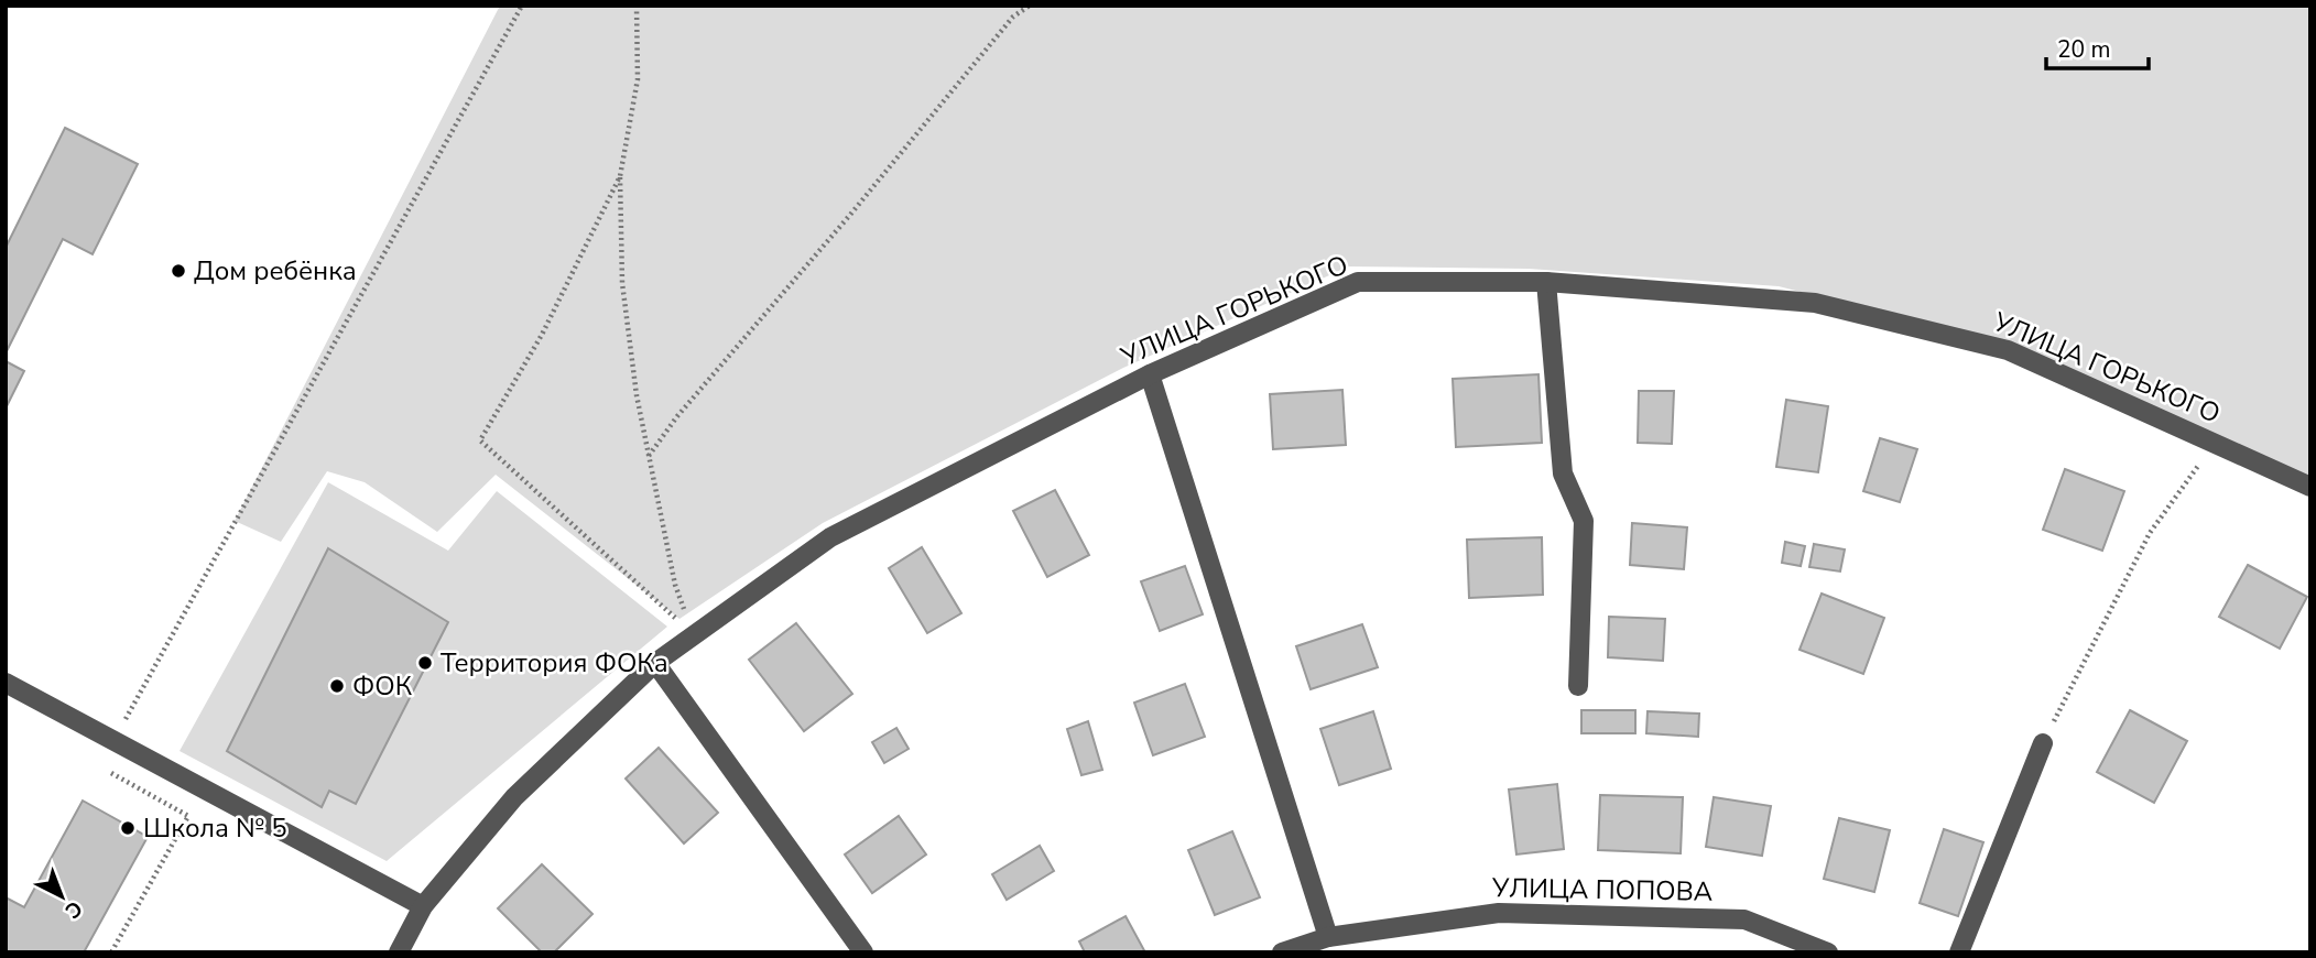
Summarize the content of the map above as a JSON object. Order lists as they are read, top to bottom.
{
  "streets": {
    "street": ["УЛИЦА ГОРЬКОГО", "УЛИЦА ПОПОВА"]
  },
  "places": [
    "Дом ребёнка",
    "Территория ФОКа",
    "ФОК",
    "Школа № 5"
  ],
  "scale_bar": "20 m",
  "north": "bottom right"
}
